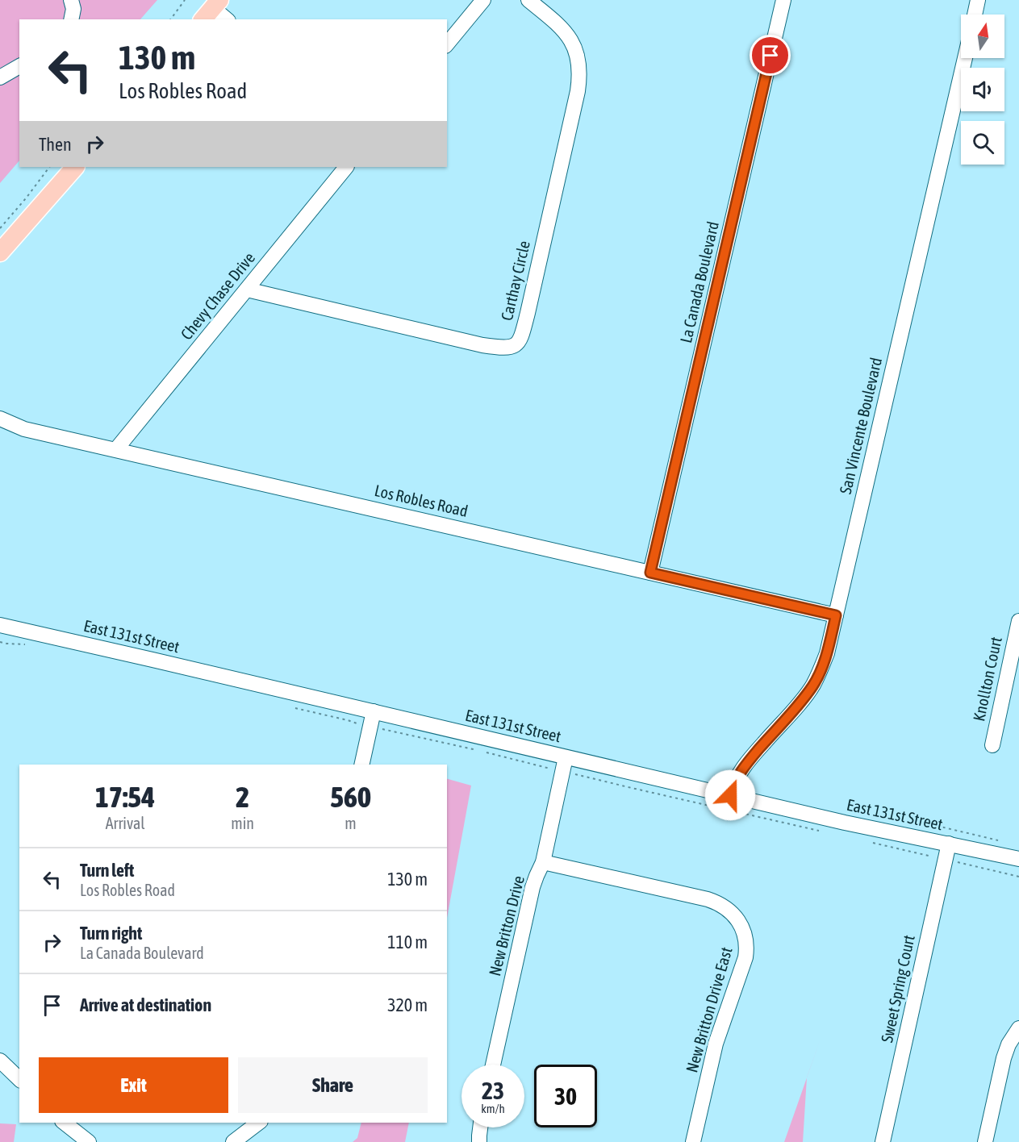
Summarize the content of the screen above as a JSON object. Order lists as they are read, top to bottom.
{
  "streets": {
    "street": [
      "Carthay Circle",
      "La Canada Boulevard",
      "Chevy Chase Drive",
      "San Vincente Boulevard",
      "Los Robles Road",
      "East 131st Street",
      "Knollton Court",
      "New Britton Drive",
      "Sweet Spring Court",
      "New Britton Drive East"
    ]
  },
  "crossings": [
    ["Carthay Circle", "Chevy Chase Drive"],
    ["La Canada Boulevard", "Los Robles Road"],
    ["Chevy Chase Drive", "Los Robles Road"],
    ["San Vincente Boulevard", "Los Robles Road"],
    ["San Vincente Boulevard", "East 131st Street"],
    ["East 131st Street", "New Britton Drive"],
    ["East 131st Street", "Sweet Spring Court"],
    ["New Britton Drive", "New Britton Drive East"]
  ],
  "north": "top",
  "page": {
    "turn": ["130 m", "Los Robles Road"],
    "then": "Then",
    "eta": [
      "17:54",
      "Arrival",
      "2",
      "min",
      "560",
      "m"
    ],
    "list": [
      {
        "name": "Turn left",
        "note": "Los Robles Road",
        "value": "130 m"
      },
      {
        "name": "Turn right",
        "note": "La Canada Boulevard",
        "value": "110 m"
      },
      {
        "name": "Arrive at destination",
        "value": "320 m"
      }
    ],
    "buttons": ["Exit", "Share"],
    "speed": "23 km/h",
    "limit": "30"
  }
}
